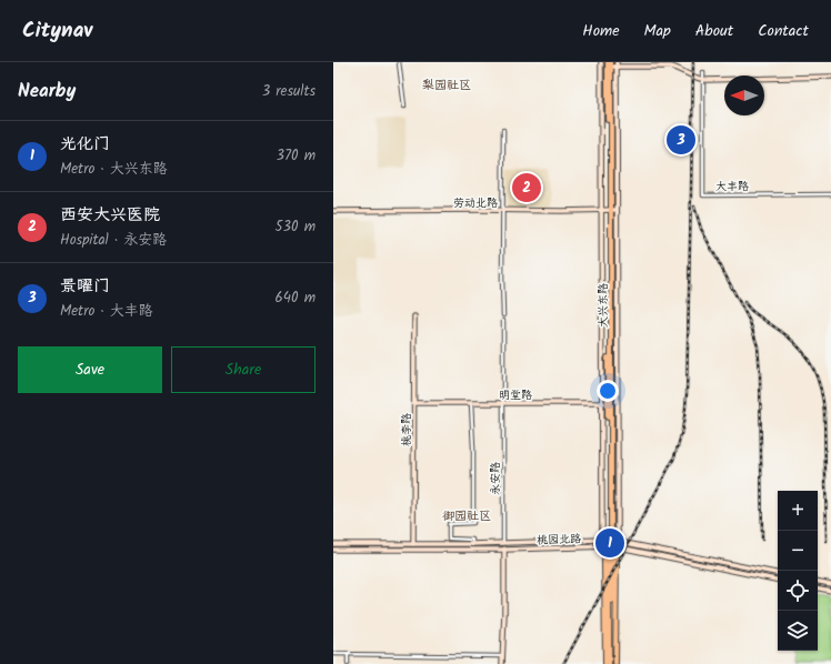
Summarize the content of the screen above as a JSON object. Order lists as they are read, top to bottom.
{
  "streets": {
    "main road": [
      "劳动北路",
      "大兴东路",
      "明堂路",
      "桃李路",
      "永安路",
      "桃园北路"
    ],
    "street": ["大丰路"]
  },
  "crossings": [
    ["劳动北路", "大兴东路"],
    ["大兴东路", "明堂路"],
    ["大兴东路", "桃园北路"],
    ["明堂路", "桃李路"],
    ["明堂路", "永安路"],
    ["桃李路", "桃园北路"],
    ["永安路", "桃园北路"]
  ],
  "districts": ["梨园社区", "御园社区"],
  "north": "left",
  "page": {
    "header": "Citynav",
    "nav": [
      "Home",
      "Map",
      "About",
      "Contact"
    ],
    "heading": ["Nearby", "3 results"],
    "list": [
      {
        "mark": "1",
        "name": "光化门",
        "note": "Metro · 大兴东路",
        "value": "370 m"
      },
      {
        "mark": "2",
        "name": "西安大兴医院",
        "note": "Hospital · 永安路",
        "value": "530 m"
      },
      {
        "mark": "3",
        "name": "景曜门",
        "note": "Metro · 大丰路",
        "value": "640 m"
      }
    ],
    "pins": ["3", "2", "1"],
    "buttons": ["Save", "Share"],
    "map_buttons": ["+", "−"]
  }
}
